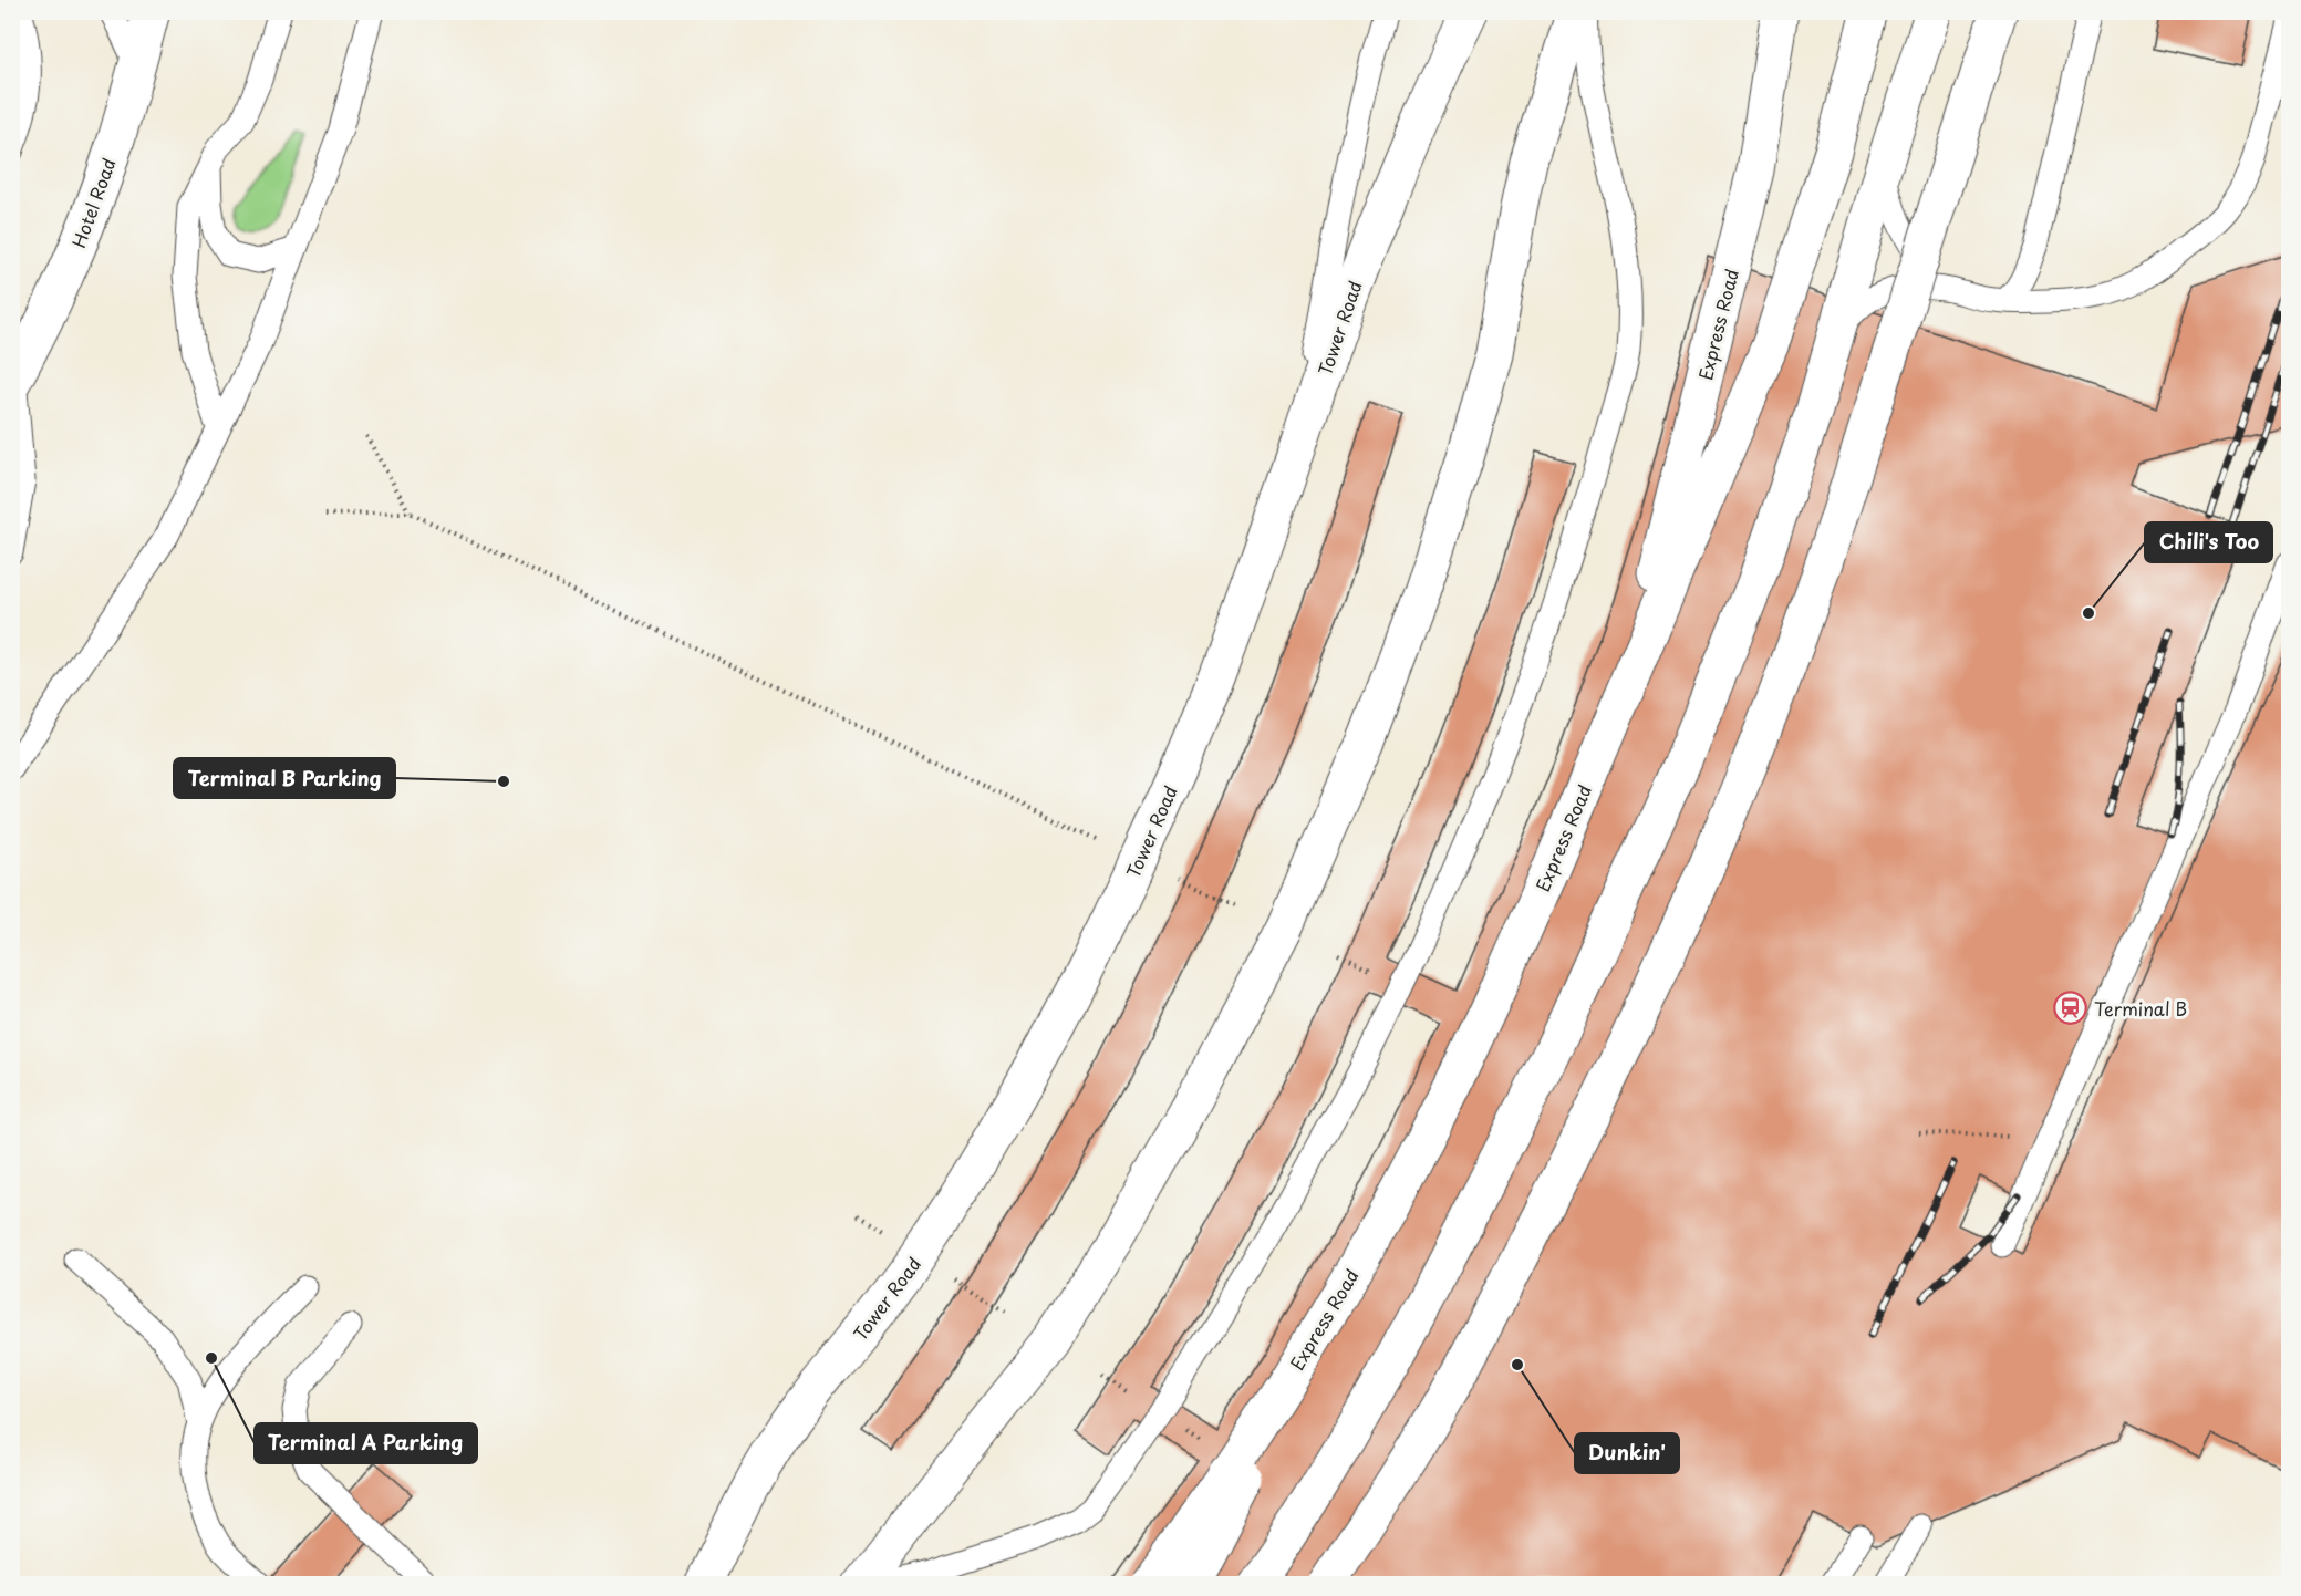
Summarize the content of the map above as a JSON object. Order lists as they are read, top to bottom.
{
  "streets": {
    "street": ["Hotel Road", "Express Road", "Tower Road"]
  },
  "places": {
    "other": [
      "Chili's Too",
      "Terminal B Parking",
      "Terminal A Parking",
      "Dunkin'"
    ],
    "station": ["Terminal B"]
  }
}
